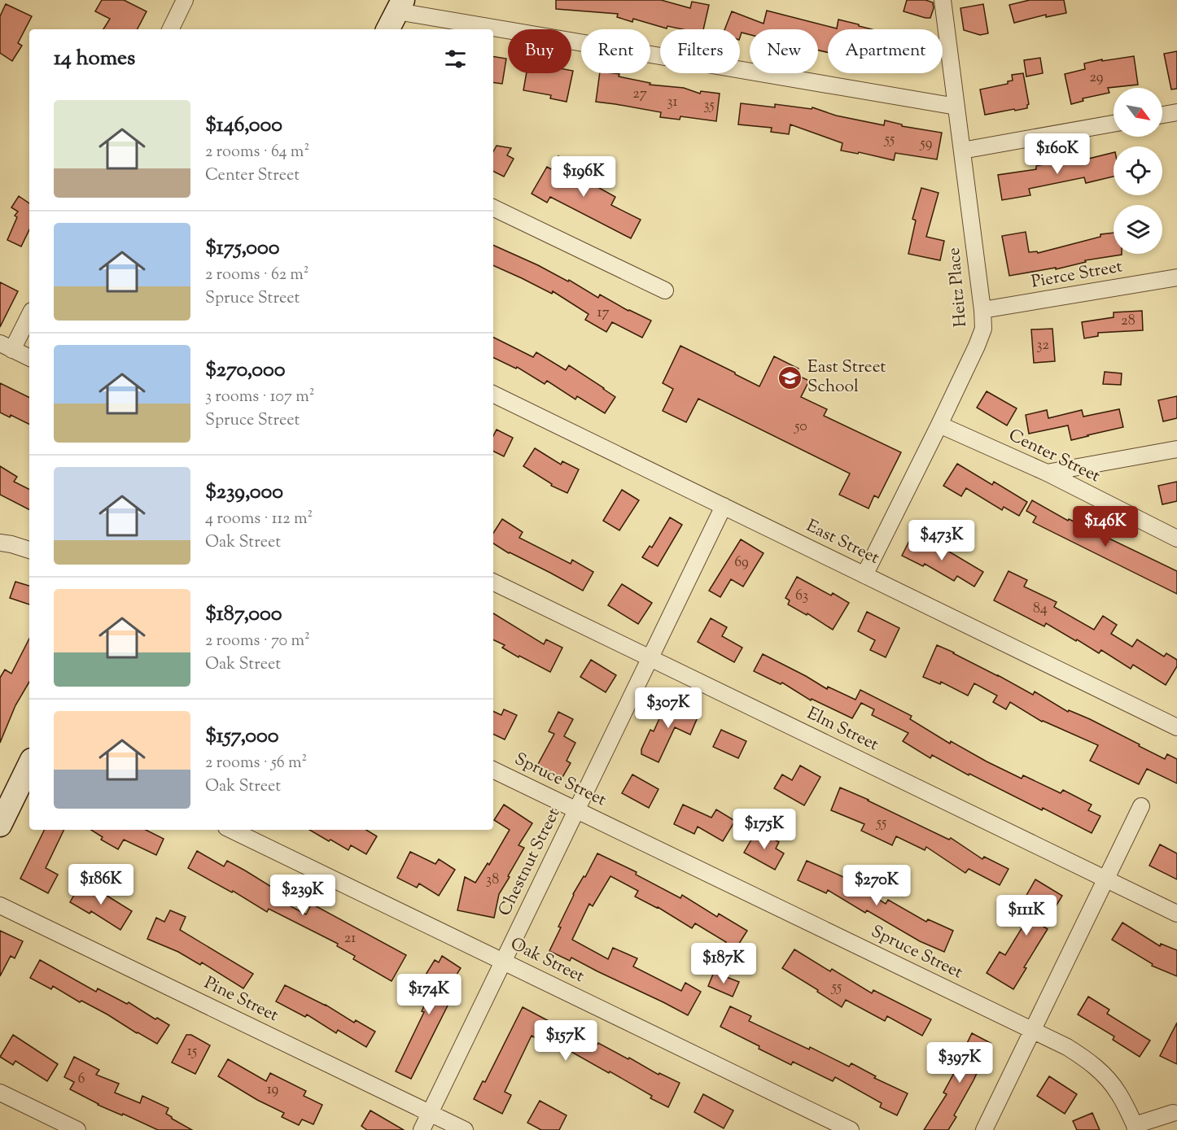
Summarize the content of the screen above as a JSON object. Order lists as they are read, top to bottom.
{
  "streets": {
    "street": [
      "Pierce Street",
      "Heitz Place",
      "Center Street",
      "East Street",
      "Elm Street",
      "Spruce Street",
      "Chestnut Street",
      "Oak Street",
      "Pine Street"
    ]
  },
  "crossings": [
    ["Pierce Street", "Heitz Place"],
    ["Heitz Place", "Center Street"],
    ["Heitz Place", "East Street"],
    ["East Street", "Chestnut Street"],
    ["Elm Street", "Chestnut Street"],
    ["Spruce Street", "Chestnut Street"],
    ["Chestnut Street", "Oak Street"],
    ["Chestnut Street", "Pine Street"]
  ],
  "places": {
    "school or university": ["East Street School"]
  },
  "house_numbers": [
    "29",
    "27",
    "31",
    "35",
    "55",
    "59",
    "17",
    "28",
    "32",
    "50",
    "69",
    "63",
    "84",
    "55",
    "38",
    "21",
    "55",
    "15",
    "6",
    "19"
  ],
  "north": "bottom right",
  "page": {
    "chip": [
      "Buy",
      "Rent",
      "Filters",
      "New",
      "Apartment"
    ],
    "heading": "14 homes",
    "list": [
      {
        "name": "$146,000",
        "note": "2 rooms · 64 m² · Center Street"
      },
      {
        "name": "$175,000",
        "note": "2 rooms · 62 m² · Spruce Street"
      },
      {
        "name": "$270,000",
        "note": "3 rooms · 107 m² · Spruce Street"
      },
      {
        "name": "$239,000",
        "note": "4 rooms · 112 m² · Oak Street"
      },
      {
        "name": "$187,000",
        "note": "2 rooms · 70 m² · Oak Street"
      },
      {
        "name": "$157,000",
        "note": "2 rooms · 56 m² · Oak Street"
      }
    ],
    "price": [
      "$160K",
      "$196K",
      "$146K",
      "$473K",
      "$307K",
      "$175K",
      "$186K",
      "$270K",
      "$239K",
      "$111K",
      "$187K",
      "$174K",
      "$157K",
      "$397K"
    ]
  }
}
